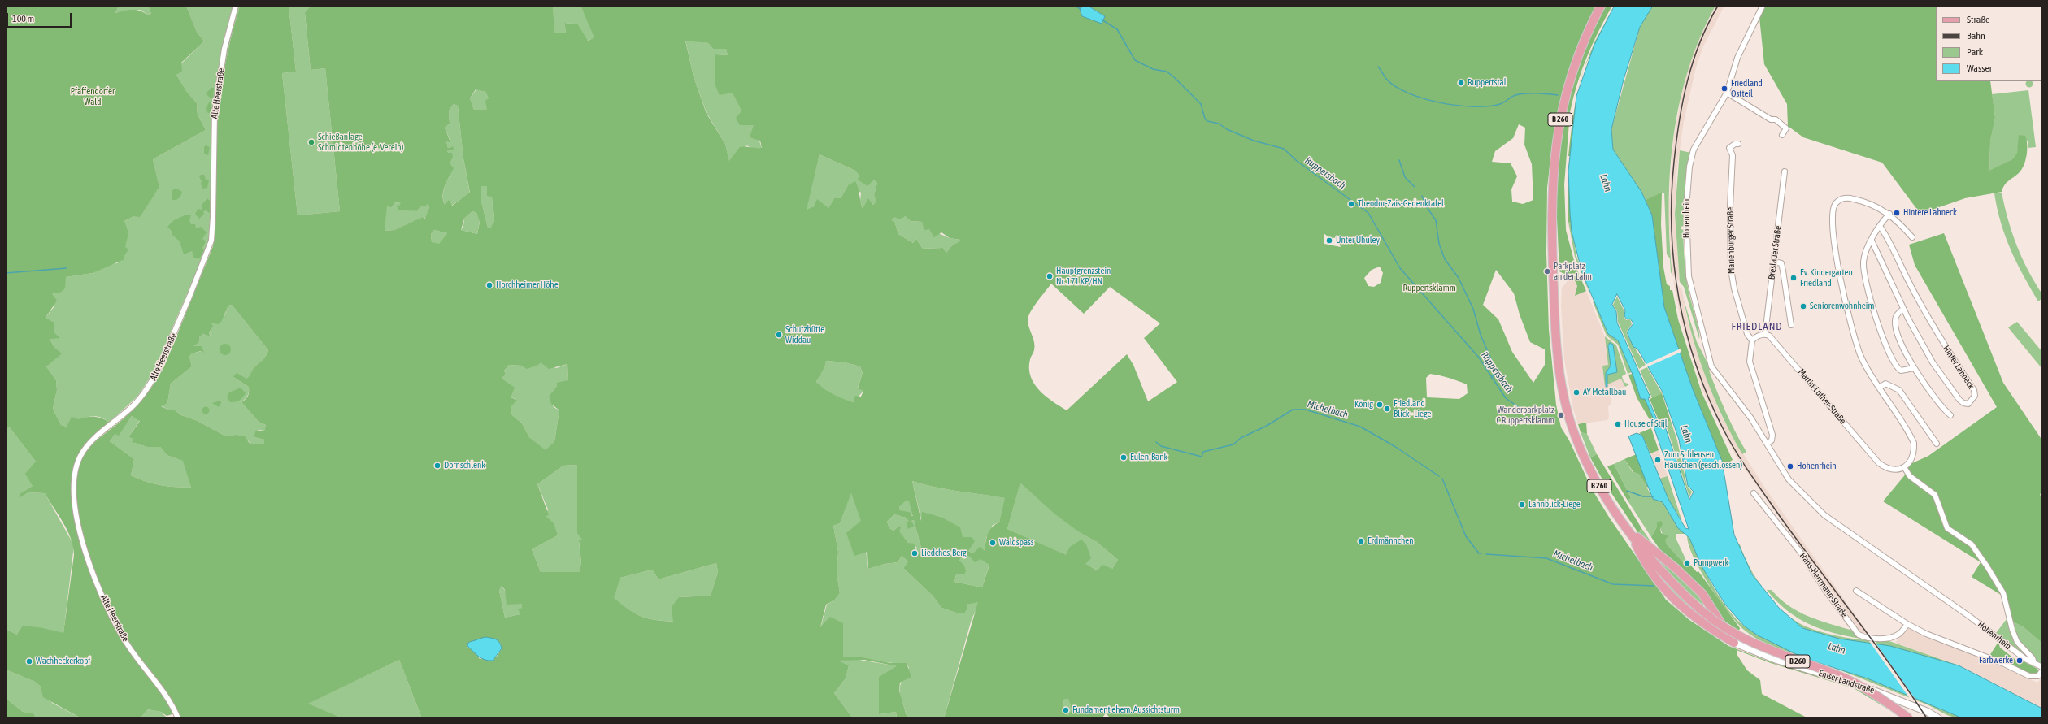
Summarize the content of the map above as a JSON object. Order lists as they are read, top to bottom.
{
  "streets": {
    "main road": ["B 260"],
    "street": [
      "Alte Heerstraße",
      "Hohenrhein",
      "Marienburger Straße",
      "Breslauer Straße",
      "Hinter Lahneck",
      "Martin-Luther-Straße",
      "Hans-Herrmann-Straße",
      "Emser Landstraße"
    ]
  },
  "crossings": [
    ["B 260", "Emser Landstraße"],
    ["Breslauer Straße", "Martin-Luther-Straße"]
  ],
  "districts": ["FRIEDLAND"],
  "water": ["Ruppersbach", "Lahn", "Michelbach"],
  "parks": ["Pfaffendorfer Wald", "Ruppertsklamm"],
  "places": [
    "Ruppertstal",
    "Friedland Ostteil",
    "Schießanlage Schmidtenhöhe (e. Verein)",
    "Theodor-Zais-Gedenktafel",
    "Hintere Lahneck",
    "Unter Uhuley",
    "Parkplatz an der Lahn",
    "Hauptgrenzstein Nr. 171 KP/HN",
    "Ev. Kindergarten Friedland",
    "Horchheimer Höhe",
    "Seniorenwohnheim",
    "Schutzhütte Widdau",
    "AY Metallbau",
    "König",
    "Friedland Blick - Liege",
    "Wanderparkplatz C Ruppertsklamm",
    "House of Stijl",
    "Eulen-Bank",
    "Zum Schleusen Häuschen (geschlossen)",
    "Dornschlenk",
    "Hohenrhein",
    "Lahnblick-Liege",
    "Erdmännchen",
    "Waldspass",
    "Liedches-Berg",
    "Pumpwerk",
    "Farbwerke",
    "Wachheckerkopf",
    "Fundament ehem. Aussichtsturm"
  ],
  "legend": [
    "Straße",
    "Bahn",
    "Park",
    "Wasser"
  ],
  "scale_bar": "100 m"
}
